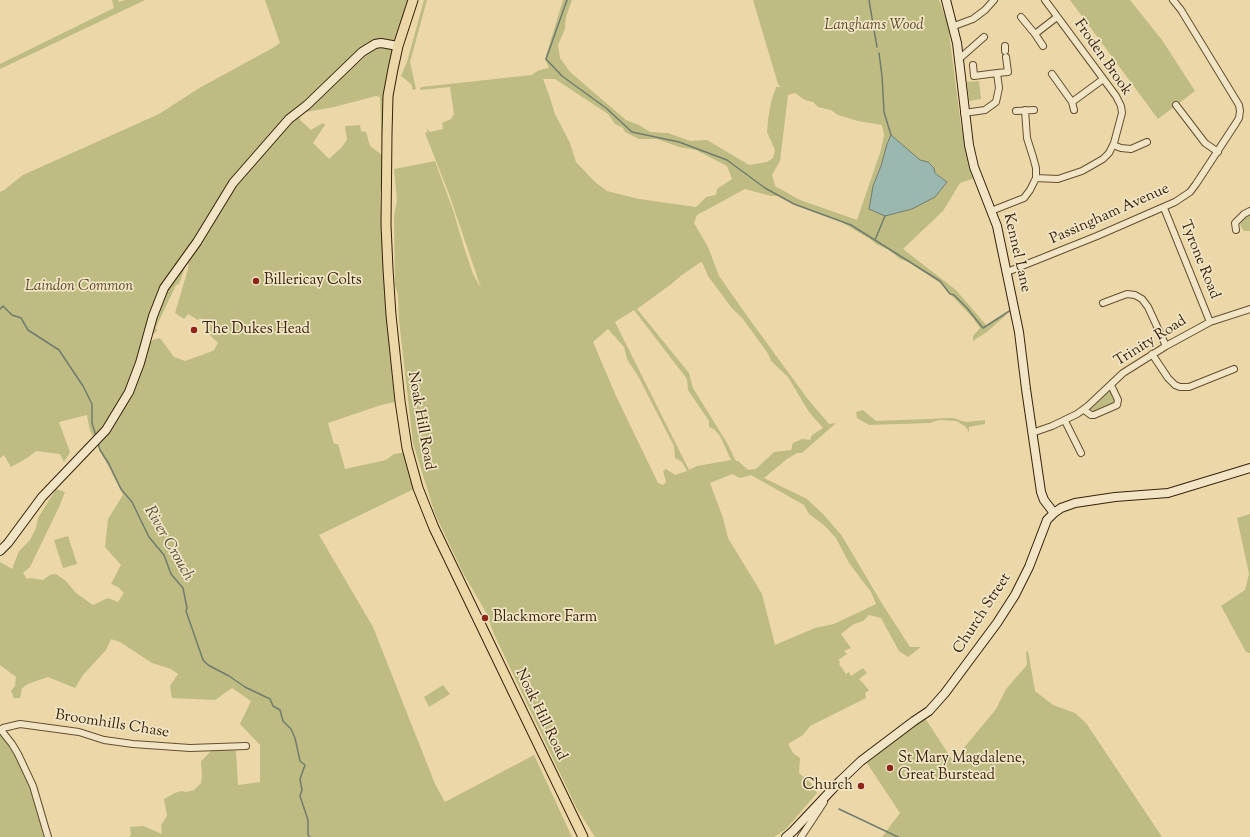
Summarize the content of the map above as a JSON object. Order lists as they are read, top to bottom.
{
  "streets": {
    "main road": ["Noak Hill Road"],
    "street": [
      "Froden Brook",
      "Passingham Avenue",
      "Kennel Lane",
      "Tyrone Road",
      "Trinity Road",
      "Church Street",
      "Broomhills Chase"
    ]
  },
  "crossings": [
    ["Passingham Avenue", "Kennel Lane"],
    ["Passingham Avenue", "Tyrone Road"],
    ["Kennel Lane", "Trinity Road"],
    ["Kennel Lane", "Church Street"],
    ["Tyrone Road", "Trinity Road"]
  ],
  "water": ["River Crouch"],
  "parks": ["Langhams Wood", "Laindon Common"],
  "places": [
    "Billericay Colts",
    "The Dukes Head",
    "Blackmore Farm",
    "St Mary Magdalene, Great Burstead",
    "Church"
  ]
}
